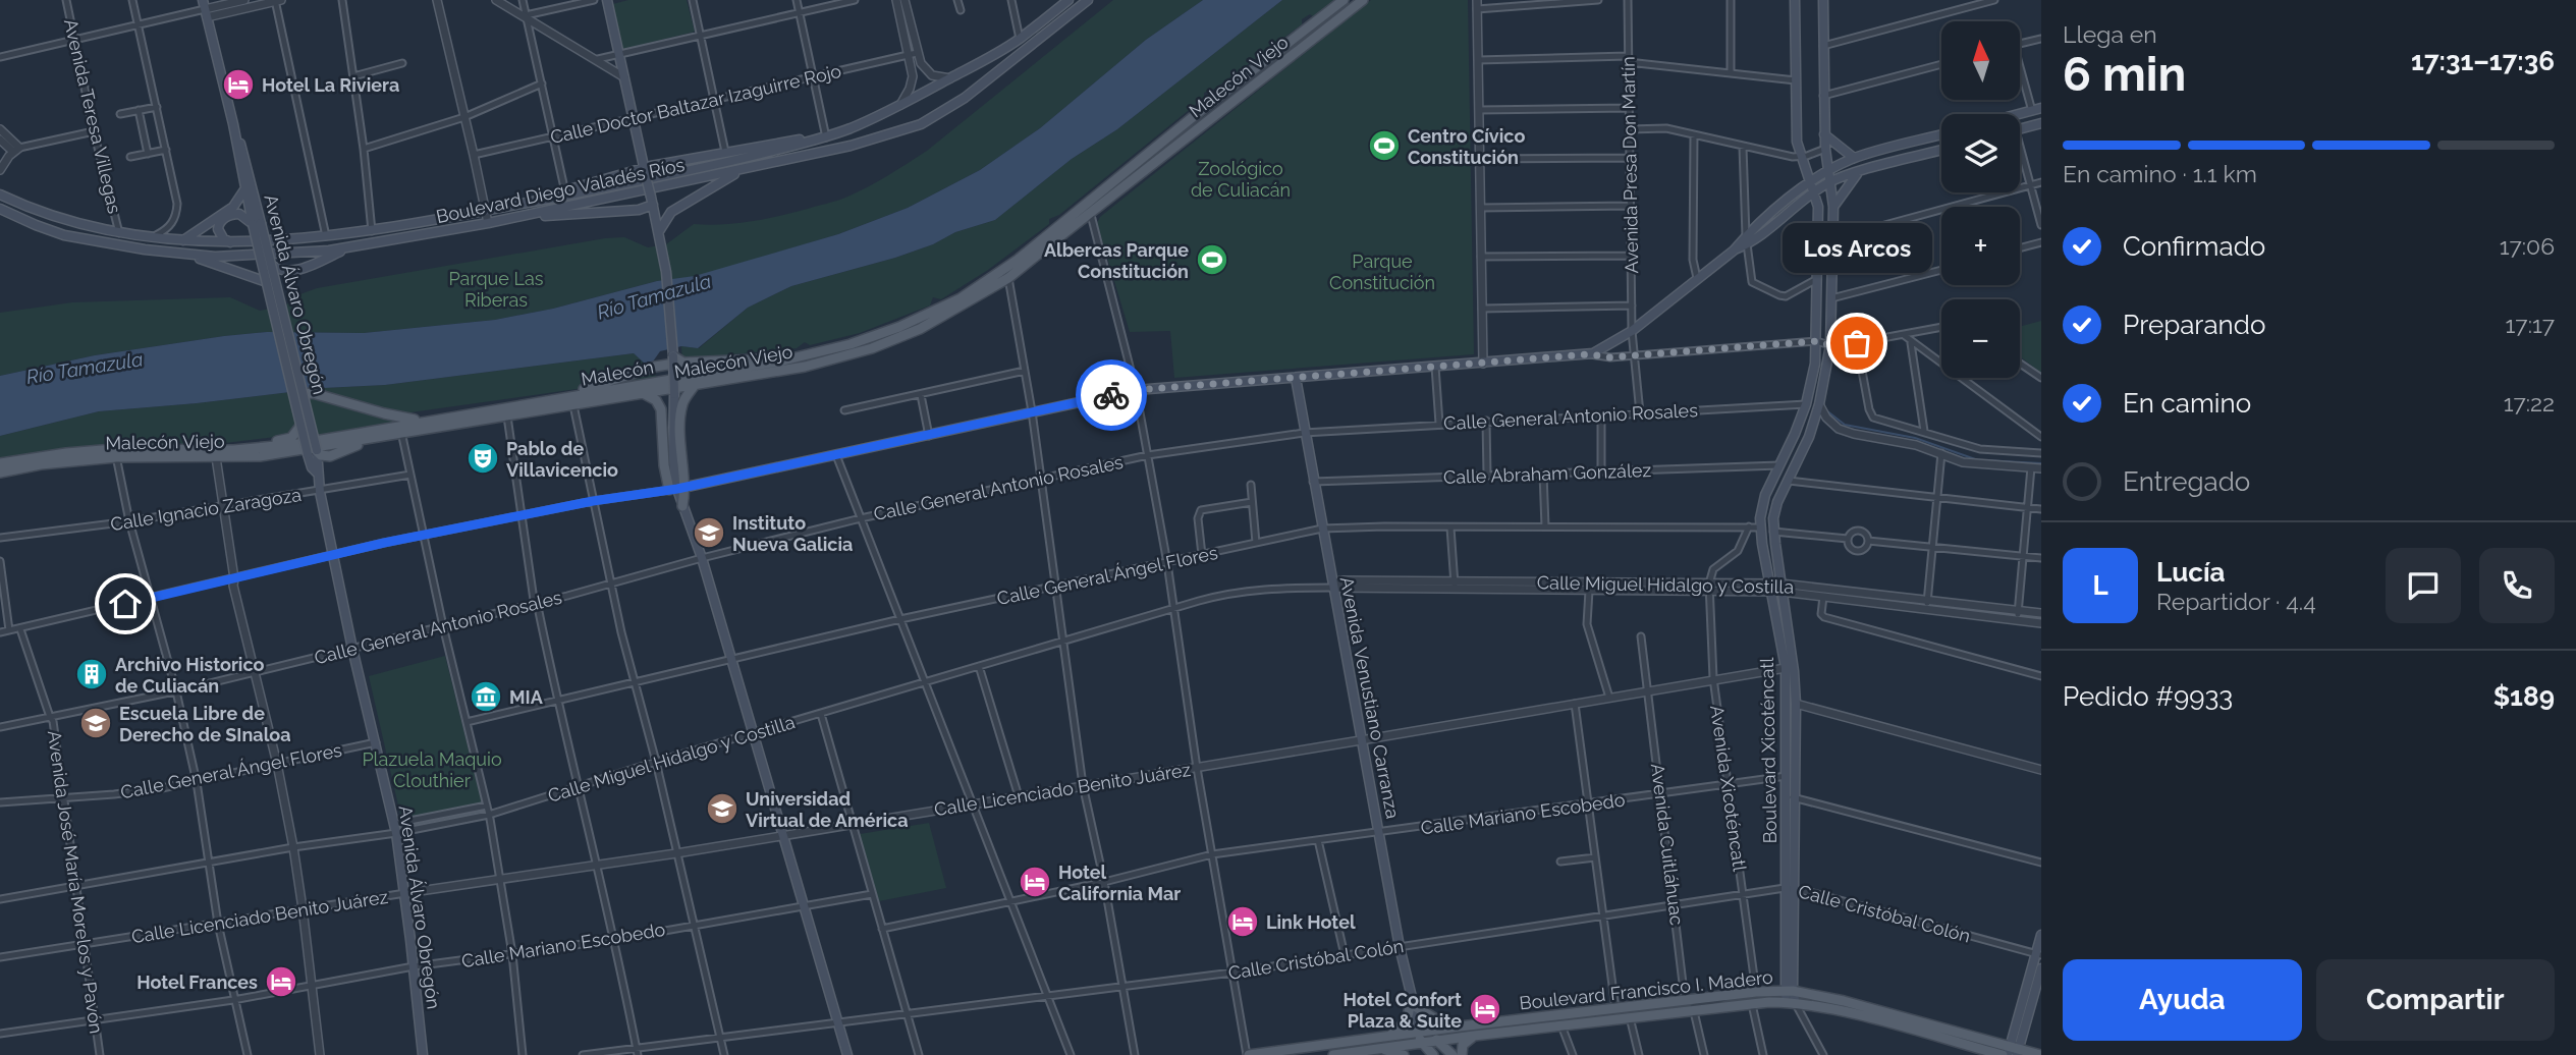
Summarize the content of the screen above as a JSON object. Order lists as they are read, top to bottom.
{
  "streets": {
    "main road": [
      "Malecón Viejo",
      "Boulevard Diego Valadés Ríos",
      "Avenida Álvaro Obregón",
      "Malecón",
      "Avenida Venustiano Carranza",
      "Boulevard Xicoténcatl",
      "Boulevard Francisco I. Madero"
    ],
    "street": [
      "Calle Doctor Baltazar Izaguirre Rojo",
      "Avenida Teresa Villegas",
      "Avenida Presa Don Martín",
      "Calle General Antonio Rosales",
      "Calle Abraham González",
      "Calle Ignacio Zaragoza",
      "Calle General Ángel Flores",
      "Calle Miguel Hidalgo y Costilla",
      "Avenida Xicoténcatl",
      "Calle Licenciado Benito Juárez",
      "Calle Mariano Escobedo",
      "Avenida Cuitláhuac",
      "Avenida José María Morelos y Pavón",
      "Calle Cristóbal Colón"
    ]
  },
  "crossings": [
    ["Malecón Viejo", "Malecón"],
    ["Avenida Teresa Villegas", "Boulevard Diego Valadés Ríos"],
    ["Avenida Presa Don Martín", "Calle General Antonio Rosales"],
    ["Avenida Álvaro Obregón", "Calle General Antonio Rosales"],
    ["Avenida Álvaro Obregón", "Calle Ignacio Zaragoza"],
    ["Avenida Álvaro Obregón", "Calle General Ángel Flores"],
    ["Avenida Álvaro Obregón", "Calle Miguel Hidalgo y Costilla"],
    ["Avenida Álvaro Obregón", "Calle Licenciado Benito Juárez"],
    ["Avenida Álvaro Obregón", "Calle Mariano Escobedo"],
    ["Calle General Antonio Rosales", "Avenida Venustiano Carranza"],
    ["Calle General Antonio Rosales", "Boulevard Xicoténcatl"],
    ["Calle General Antonio Rosales", "Avenida José María Morelos y Pavón"],
    ["Calle Abraham González", "Avenida Venustiano Carranza"],
    ["Calle Abraham González", "Boulevard Xicoténcatl"],
    ["Calle General Ángel Flores", "Avenida Venustiano Carranza"],
    ["Calle General Ángel Flores", "Boulevard Xicoténcatl"],
    ["Calle General Ángel Flores", "Avenida José María Morelos y Pavón"],
    ["Calle Miguel Hidalgo y Costilla", "Avenida Venustiano Carranza"],
    ["Calle Miguel Hidalgo y Costilla", "Boulevard Xicoténcatl"],
    ["Calle Miguel Hidalgo y Costilla", "Avenida Xicoténcatl"],
    ["Calle Miguel Hidalgo y Costilla", "Avenida José María Morelos y Pavón"],
    ["Avenida Venustiano Carranza", "Calle Licenciado Benito Juárez"],
    ["Avenida Venustiano Carranza", "Calle Mariano Escobedo"],
    ["Avenida Venustiano Carranza", "Calle Cristóbal Colón"],
    ["Avenida Venustiano Carranza", "Boulevard Francisco I. Madero"],
    ["Boulevard Xicoténcatl", "Calle Licenciado Benito Juárez"],
    ["Boulevard Xicoténcatl", "Calle Mariano Escobedo"],
    ["Boulevard Xicoténcatl", "Calle Cristóbal Colón"],
    ["Boulevard Xicoténcatl", "Boulevard Francisco I. Madero"],
    ["Avenida Xicoténcatl", "Calle Licenciado Benito Juárez"],
    ["Avenida Xicoténcatl", "Calle Mariano Escobedo"],
    ["Avenida Xicoténcatl", "Calle Cristóbal Colón"],
    ["Avenida Xicoténcatl", "Boulevard Francisco I. Madero"],
    ["Calle Licenciado Benito Juárez", "Avenida Cuitláhuac"],
    ["Calle Licenciado Benito Juárez", "Avenida José María Morelos y Pavón"],
    ["Calle Mariano Escobedo", "Avenida Cuitláhuac"],
    ["Calle Mariano Escobedo", "Avenida José María Morelos y Pavón"],
    ["Avenida Cuitláhuac", "Calle Cristóbal Colón"],
    ["Avenida Cuitláhuac", "Boulevard Francisco I. Madero"]
  ],
  "water": ["Río Tamazula"],
  "parks": [
    "Zoológico de Culiacán",
    "Parque Constitución",
    "Parque Las Riberas",
    "Plazuela Maquio Clouthier"
  ],
  "places": {
    "hotel": [
      "Hotel La Riviera",
      "Hotel California Mar",
      "Link Hotel",
      "Hotel Frances",
      "Hotel Confort Plaza & Suite"
    ],
    "sports": ["Centro Cívico Constitución", "Albercas Parque Constitución"],
    "other": ["Los Arcos"],
    "theatre": ["Pablo de Villavicencio"],
    "school or university": ["Instituto Nueva Galicia", "Escuela Libre de Derecho de SInaloa", "Universidad Virtual de América"],
    "building": ["Archivo Historico de Culiacán"],
    "museum": ["MIA"]
  },
  "north": "top",
  "page": {
    "heading": ["6 min", "Llega en", "17:31–17:36"],
    "panel": [
      "Lucía",
      "Repartidor · 4.4",
      "Pedido #9933",
      "$189"
    ],
    "map_buttons": ["+", "−"],
    "bar": "En camino · 1.1 km",
    "list": [
      ["Confirmado", "17:06"],
      ["Preparando", "17:17"],
      ["En camino", "17:22"],
      "Entregado"
    ],
    "bubble": "Los Arcos",
    "round": "L",
    "buttons": ["Ayuda", "Compartir"]
  }
}
